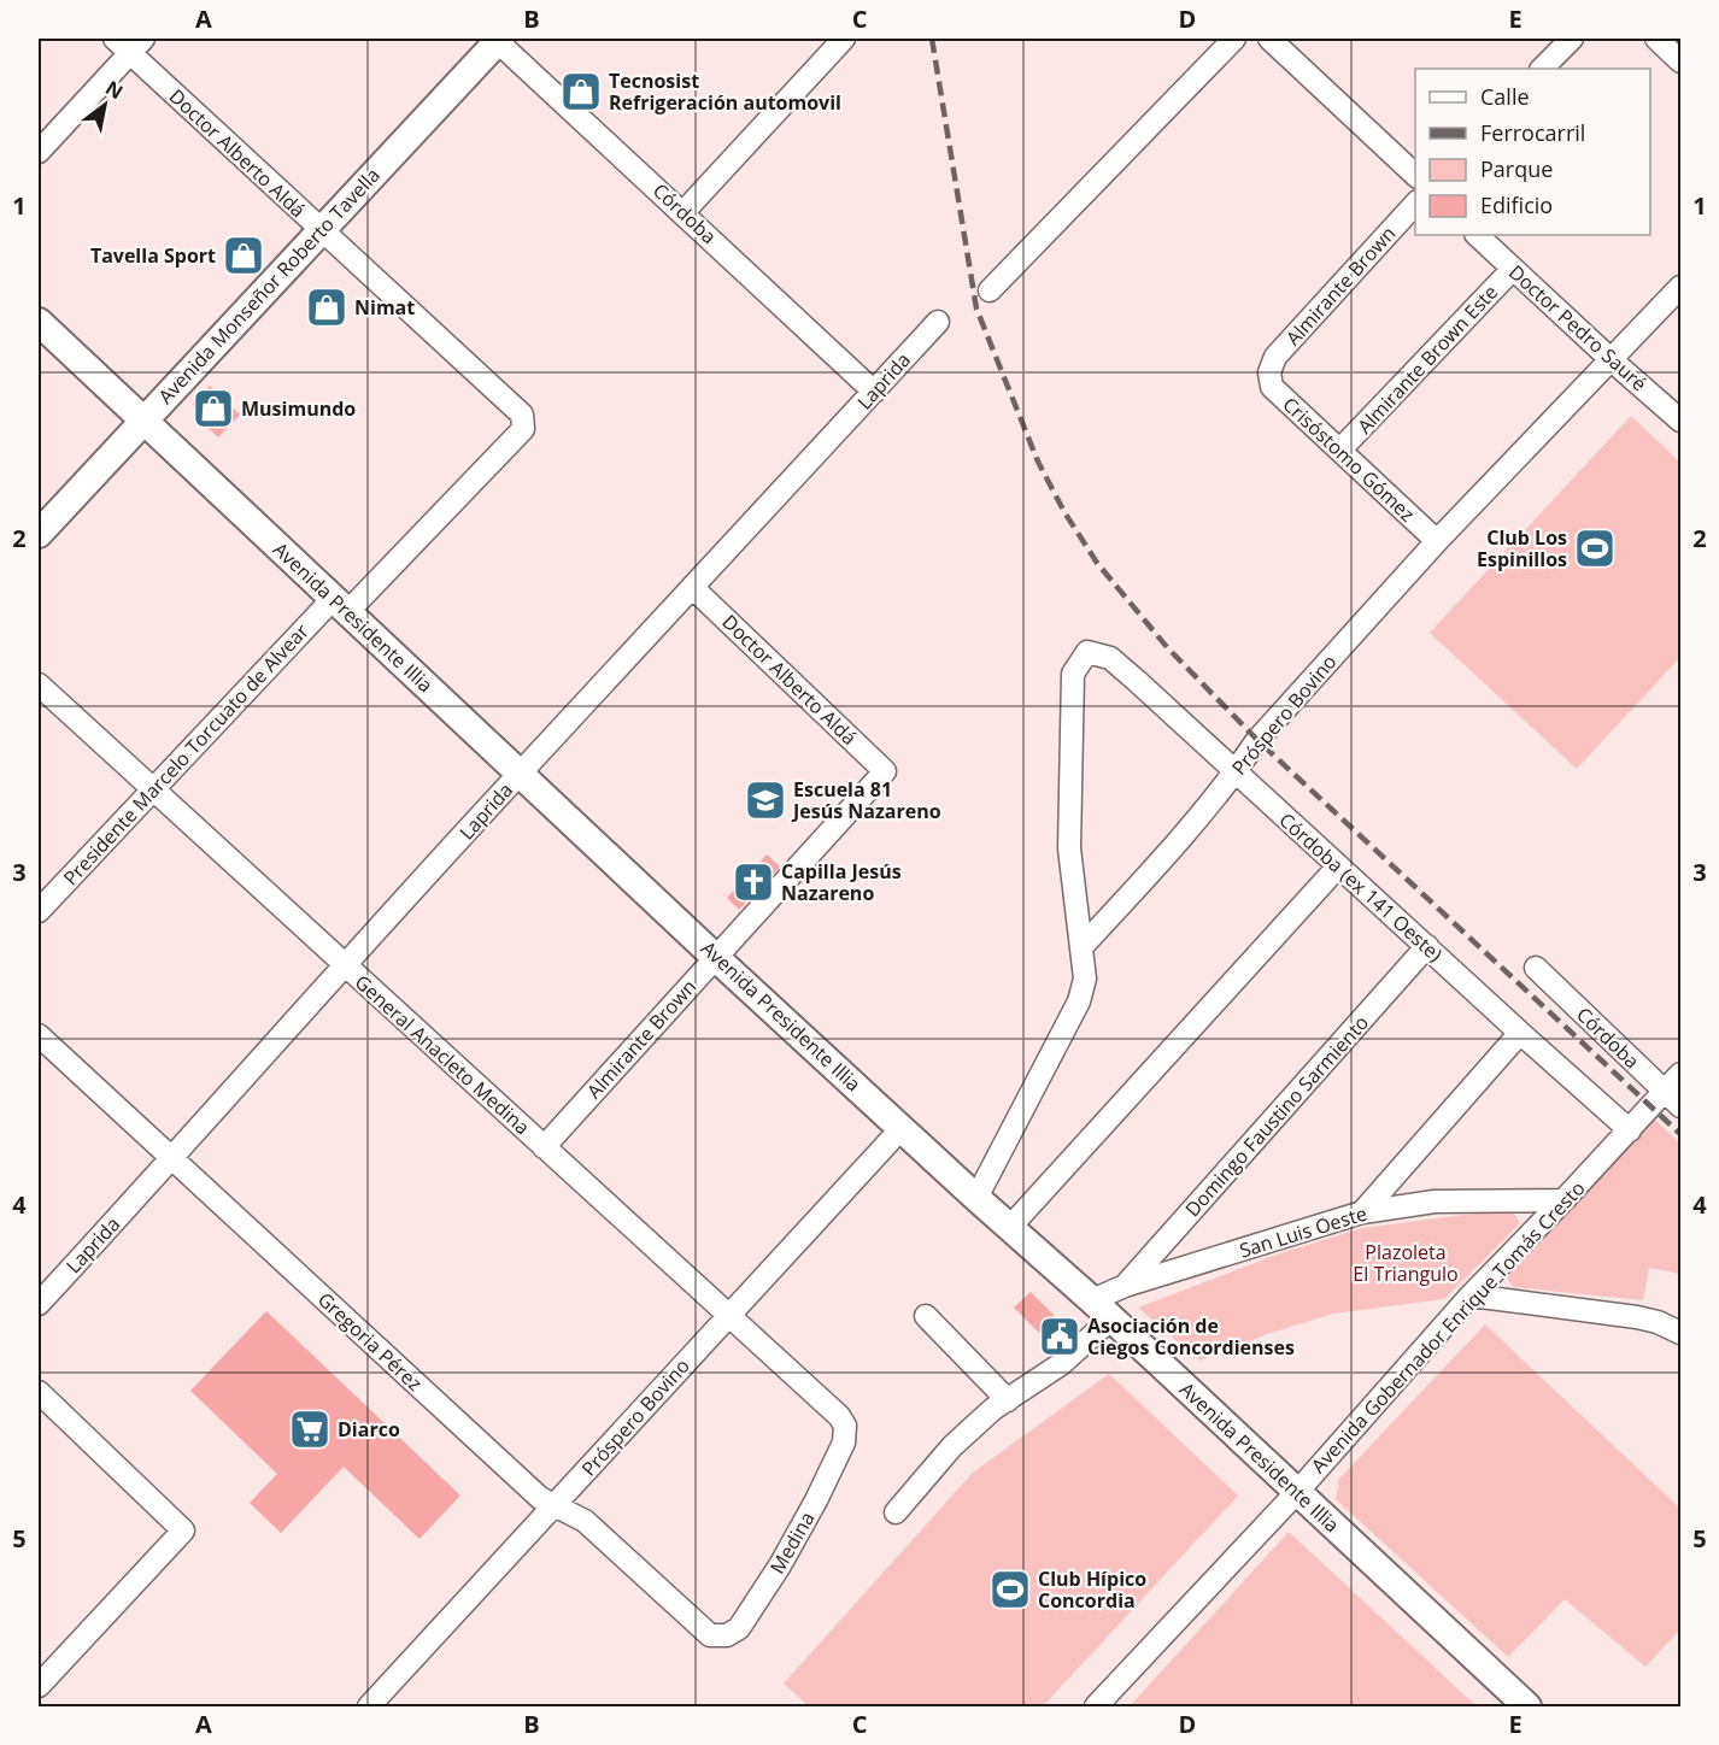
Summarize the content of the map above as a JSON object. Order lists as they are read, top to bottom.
{
  "streets": {
    "main road": ["Avenida Monseñor Roberto Tavella", "Avenida Presidente Illia"],
    "street": [
      "Doctor Alberto Aldá",
      "Córdoba",
      "Almirante Brown",
      "Doctor Pedro Sauré",
      "Almirante Brown Este",
      "Laprida",
      "Crisóstomo Gómez",
      "Próspero Bovino",
      "Presidente Marcelo Torcuato de Alvear",
      "Córdoba (ex 141 Oeste)",
      "General Anacleto Medina",
      "Domingo Faustino Sarmiento",
      "San Luis Oeste",
      "Avenida Gobernador Enrique Tomás Cresto",
      "Gregoria Pérez",
      "Medina"
    ]
  },
  "crossings": [
    ["Doctor Alberto Aldá", "Avenida Monseñor Roberto Tavella"],
    ["Doctor Alberto Aldá", "Almirante Brown"],
    ["Doctor Alberto Aldá", "Laprida"],
    ["Doctor Alberto Aldá", "Presidente Marcelo Torcuato de Alvear"],
    ["Córdoba", "Avenida Monseñor Roberto Tavella"],
    ["Córdoba", "Laprida"],
    ["Córdoba", "Avenida Gobernador Enrique Tomás Cresto"],
    ["Avenida Monseñor Roberto Tavella", "Avenida Presidente Illia"],
    ["Almirante Brown", "Crisóstomo Gómez"],
    ["Almirante Brown", "Avenida Presidente Illia"],
    ["Almirante Brown", "General Anacleto Medina"],
    ["Doctor Pedro Sauré", "Almirante Brown Este"],
    ["Doctor Pedro Sauré", "Próspero Bovino"],
    ["Almirante Brown Este", "Crisóstomo Gómez"],
    ["Laprida", "Avenida Presidente Illia"],
    ["Laprida", "General Anacleto Medina"],
    ["Laprida", "Gregoria Pérez"],
    ["Crisóstomo Gómez", "Próspero Bovino"],
    ["Avenida Presidente Illia", "Próspero Bovino"],
    ["Avenida Presidente Illia", "Presidente Marcelo Torcuato de Alvear"],
    ["Avenida Presidente Illia", "San Luis Oeste"],
    ["Avenida Presidente Illia", "Avenida Gobernador Enrique Tomás Cresto"],
    ["Próspero Bovino", "Córdoba (ex 141 Oeste)"],
    ["Próspero Bovino", "General Anacleto Medina"],
    ["Próspero Bovino", "Gregoria Pérez"],
    ["Presidente Marcelo Torcuato de Alvear", "General Anacleto Medina"],
    ["Córdoba (ex 141 Oeste)", "Domingo Faustino Sarmiento"],
    ["Córdoba (ex 141 Oeste)", "Avenida Gobernador Enrique Tomás Cresto"],
    ["General Anacleto Medina", "Medina"],
    ["Domingo Faustino Sarmiento", "San Luis Oeste"],
    ["San Luis Oeste", "Avenida Gobernador Enrique Tomás Cresto"],
    ["Gregoria Pérez", "Medina"]
  ],
  "parks": ["Plazoleta El Triangulo"],
  "places": {
    "shop": [
      "Tecnosist Refrigeración automovil",
      "Tavella Sport",
      "Nimat",
      "Musimundo"
    ],
    "sports": ["Club Los Espinillos", "Club Hípico Concordia"],
    "school or university": ["Escuela 81 Jesús Nazareno"],
    "church": ["Capilla Jesús Nazareno"],
    "public building": ["Asociación de Ciegos Concordienses"],
    "supermarket": ["Diarco"]
  },
  "legend": [
    "Calle",
    "Ferrocarril",
    "Parque",
    "Edificio"
  ],
  "north": "top right",
  "grid": {
    "columns": [
      "A",
      "B",
      "C",
      "D",
      "E"
    ],
    "rows": [
      "1",
      "2",
      "3",
      "4",
      "5"
    ]
  }
}
